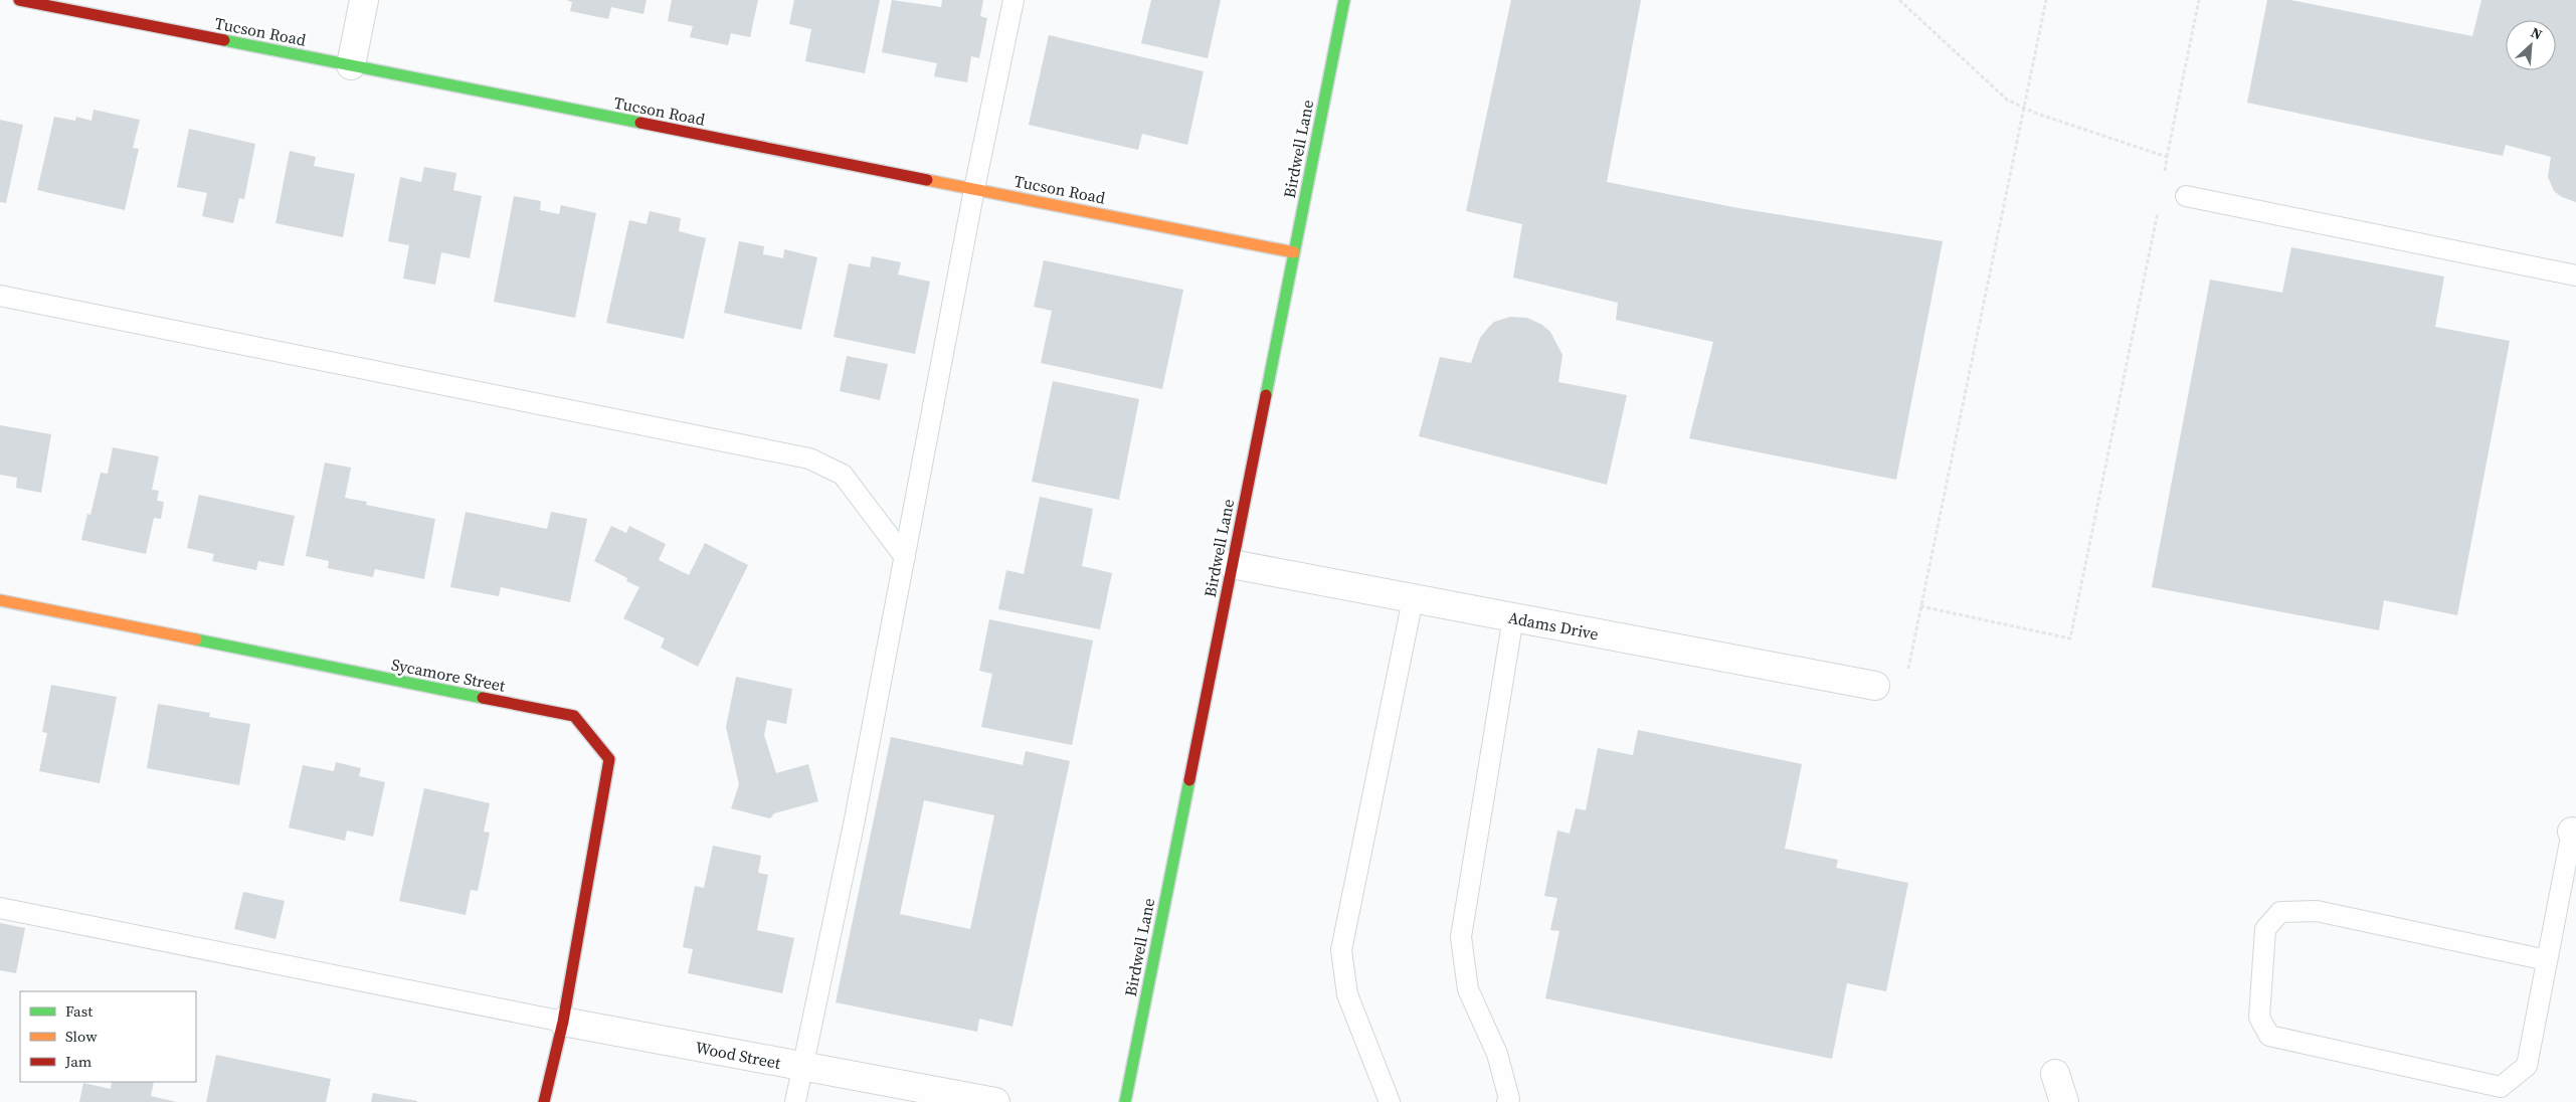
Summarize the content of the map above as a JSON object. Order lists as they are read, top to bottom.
{
  "streets": {
    "street": [
      "Tucson Road",
      "Birdwell Lane",
      "Adams Drive",
      "Sycamore Street",
      "Wood Street"
    ]
  },
  "crossings": [
    ["Tucson Road", "Birdwell Lane"],
    ["Birdwell Lane", "Adams Drive"],
    ["Sycamore Street", "Wood Street"]
  ],
  "legend": ["Fast", "Slow", "Jam"],
  "north": "top right"
}
